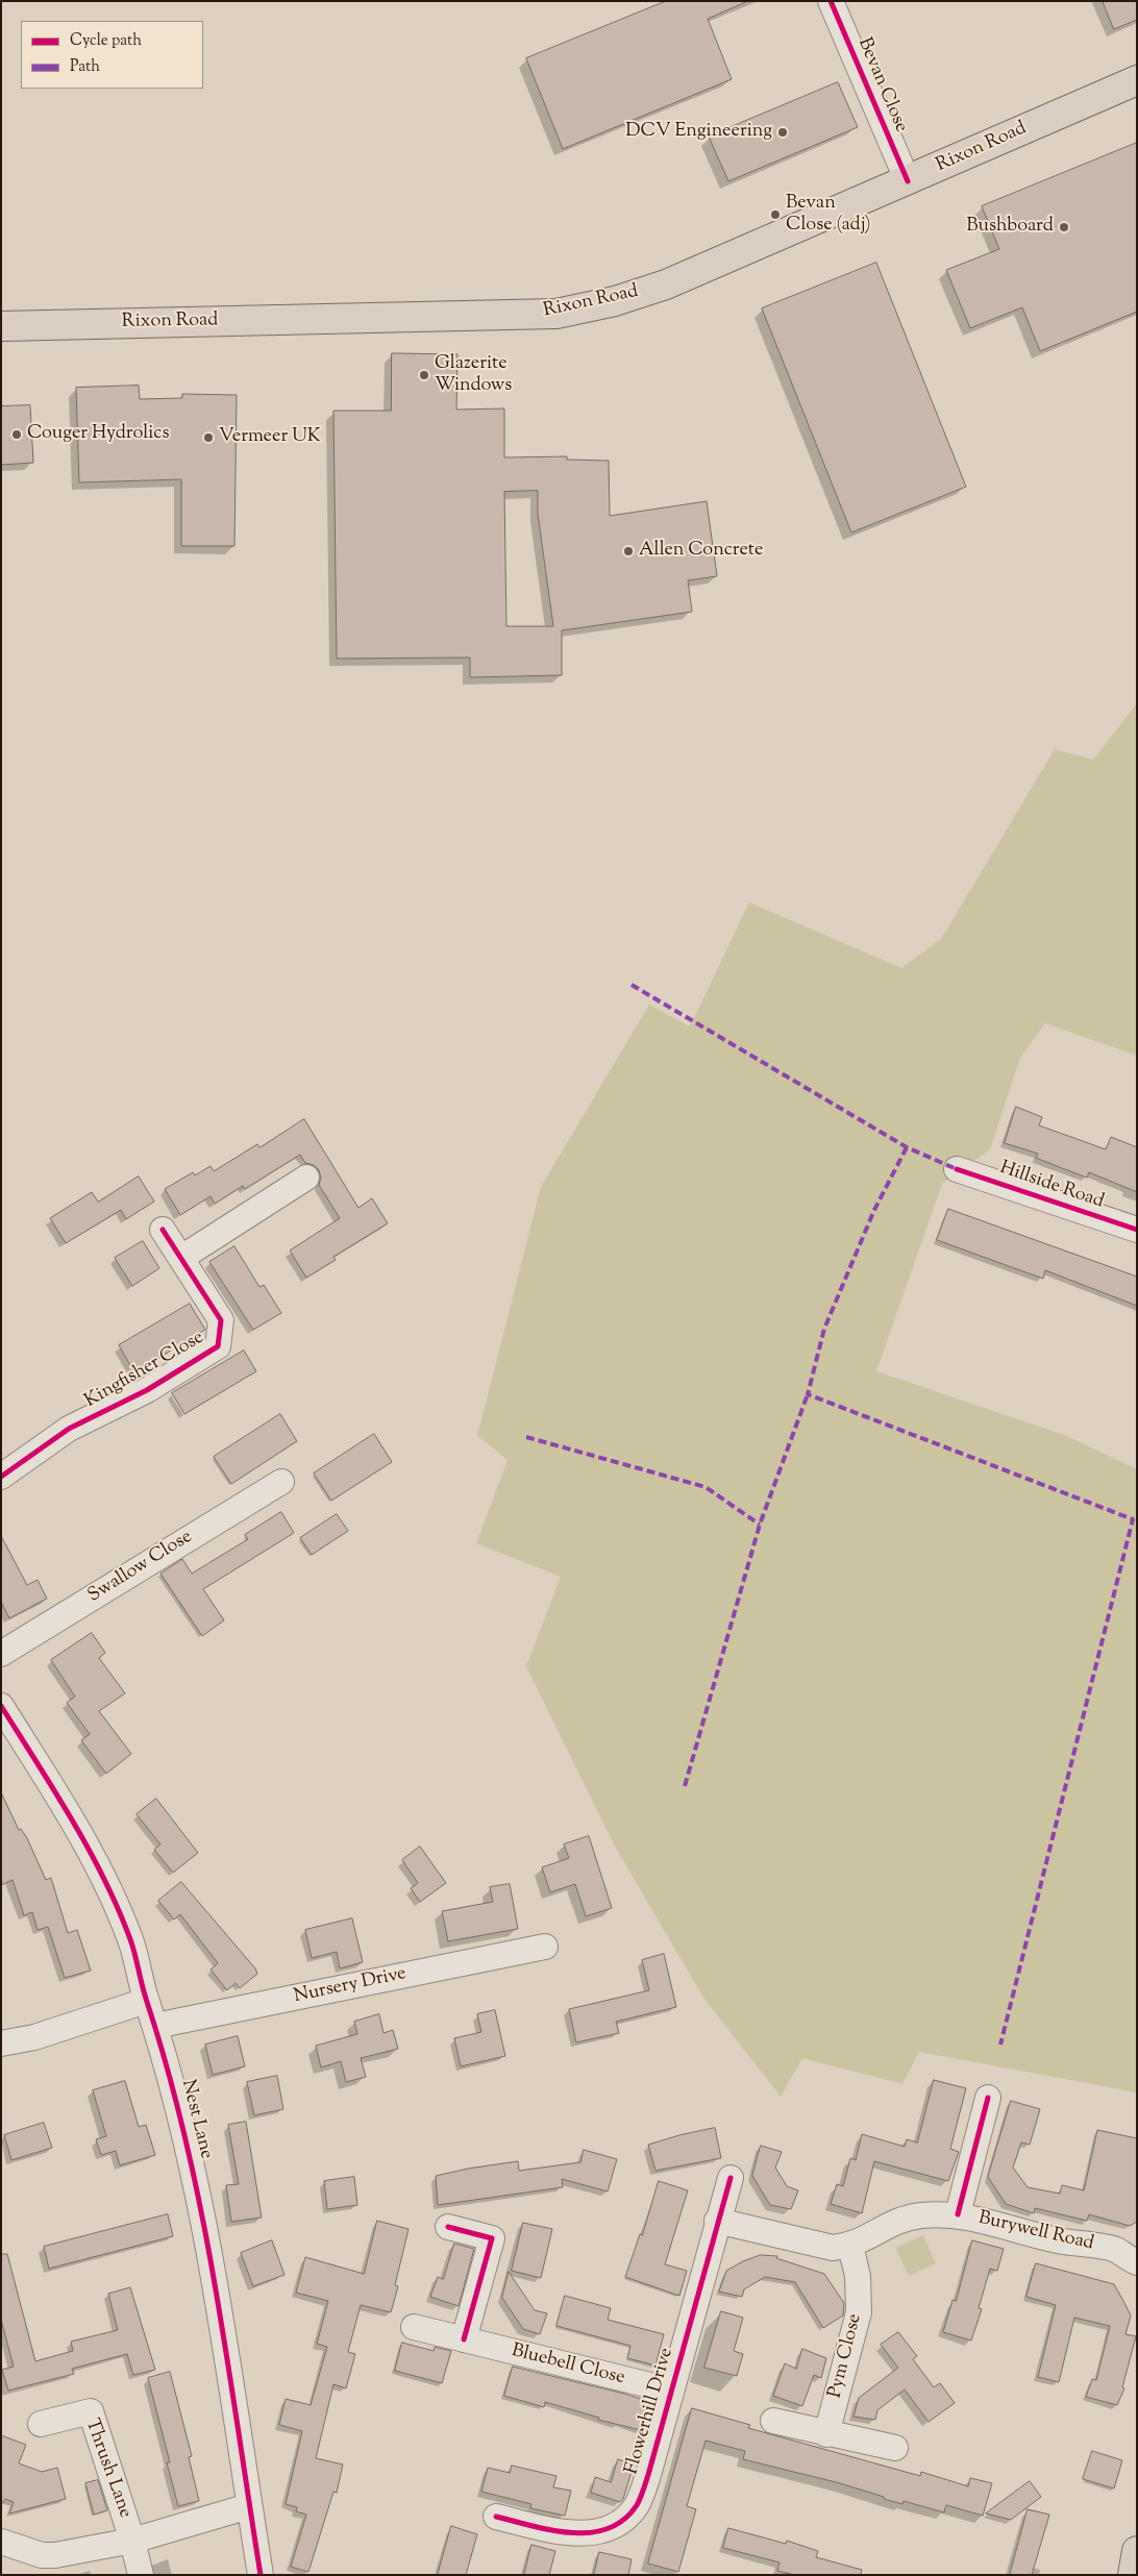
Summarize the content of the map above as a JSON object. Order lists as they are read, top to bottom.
{
  "streets": {
    "main road": ["Rixon Road"],
    "street": [
      "Bevan Close",
      "Hillside Road",
      "Kingfisher Close",
      "Swallow Close",
      "Nursery Drive",
      "Nest Lane",
      "Burywell Road",
      "Pym Close",
      "Bluebell Close",
      "Flowerhill Drive",
      "Thrush Lane"
    ]
  },
  "crossings": [
    ["Bevan Close", "Rixon Road"],
    ["Nursery Drive", "Nest Lane"],
    ["Nest Lane", "Thrush Lane"],
    ["Burywell Road", "Pym Close"],
    ["Burywell Road", "Flowerhill Drive"],
    ["Bluebell Close", "Flowerhill Drive"]
  ],
  "places": [
    "DCV Engineering",
    "Bevan Close (adj)",
    "Bushboard",
    "Glazerite Windows",
    "Couger Hydrolics",
    "Vermeer UK",
    "Allen Concrete"
  ],
  "legend": ["Cycle path", "Path"]
}
